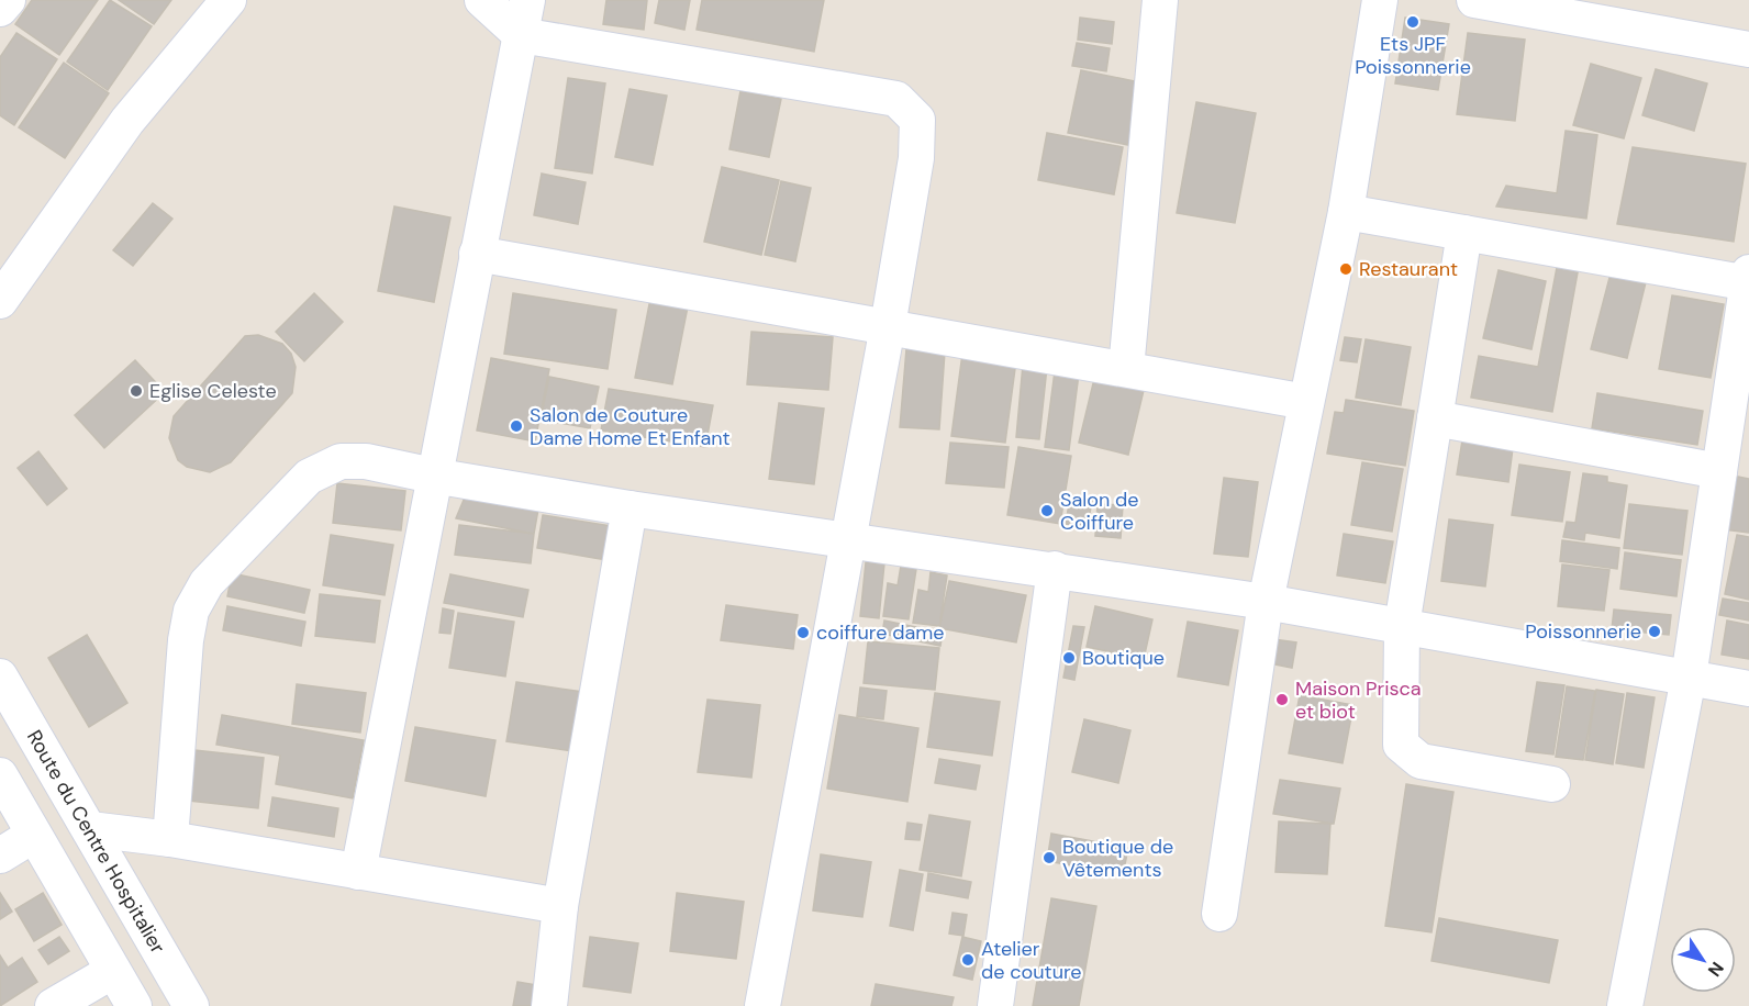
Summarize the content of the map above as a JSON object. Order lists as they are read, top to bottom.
{
  "streets": {
    "street": ["Route du Centre Hospitalier"]
  },
  "places": [
    "Ets JPF Poissonnerie",
    "Restaurant",
    "Eglise Celeste",
    "Salon de Couture Dame Home Et Enfant",
    "Salon de Coiffure",
    "Poissonnerie",
    "coiffure dame",
    "Boutique",
    "Maison Prisca et biot",
    "Boutique de Vêtements",
    "Atelier de couture"
  ],
  "north": "bottom right"
}
